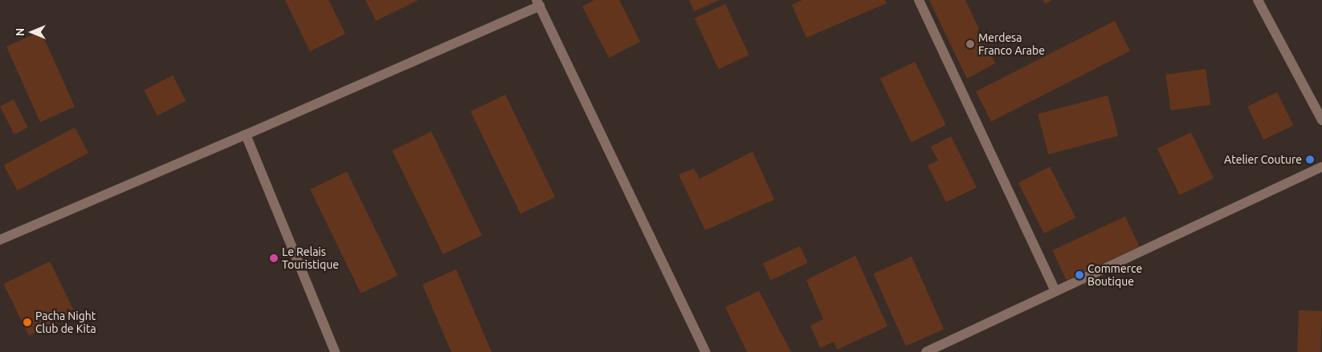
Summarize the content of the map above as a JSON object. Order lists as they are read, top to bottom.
{
  "places": [
    "Merdesa Franco Arabe",
    "Atelier Couture",
    "Le Relais Touristique",
    "Commerce Boutique",
    "Pacha Night Club de Kita"
  ],
  "north": "left"
}
